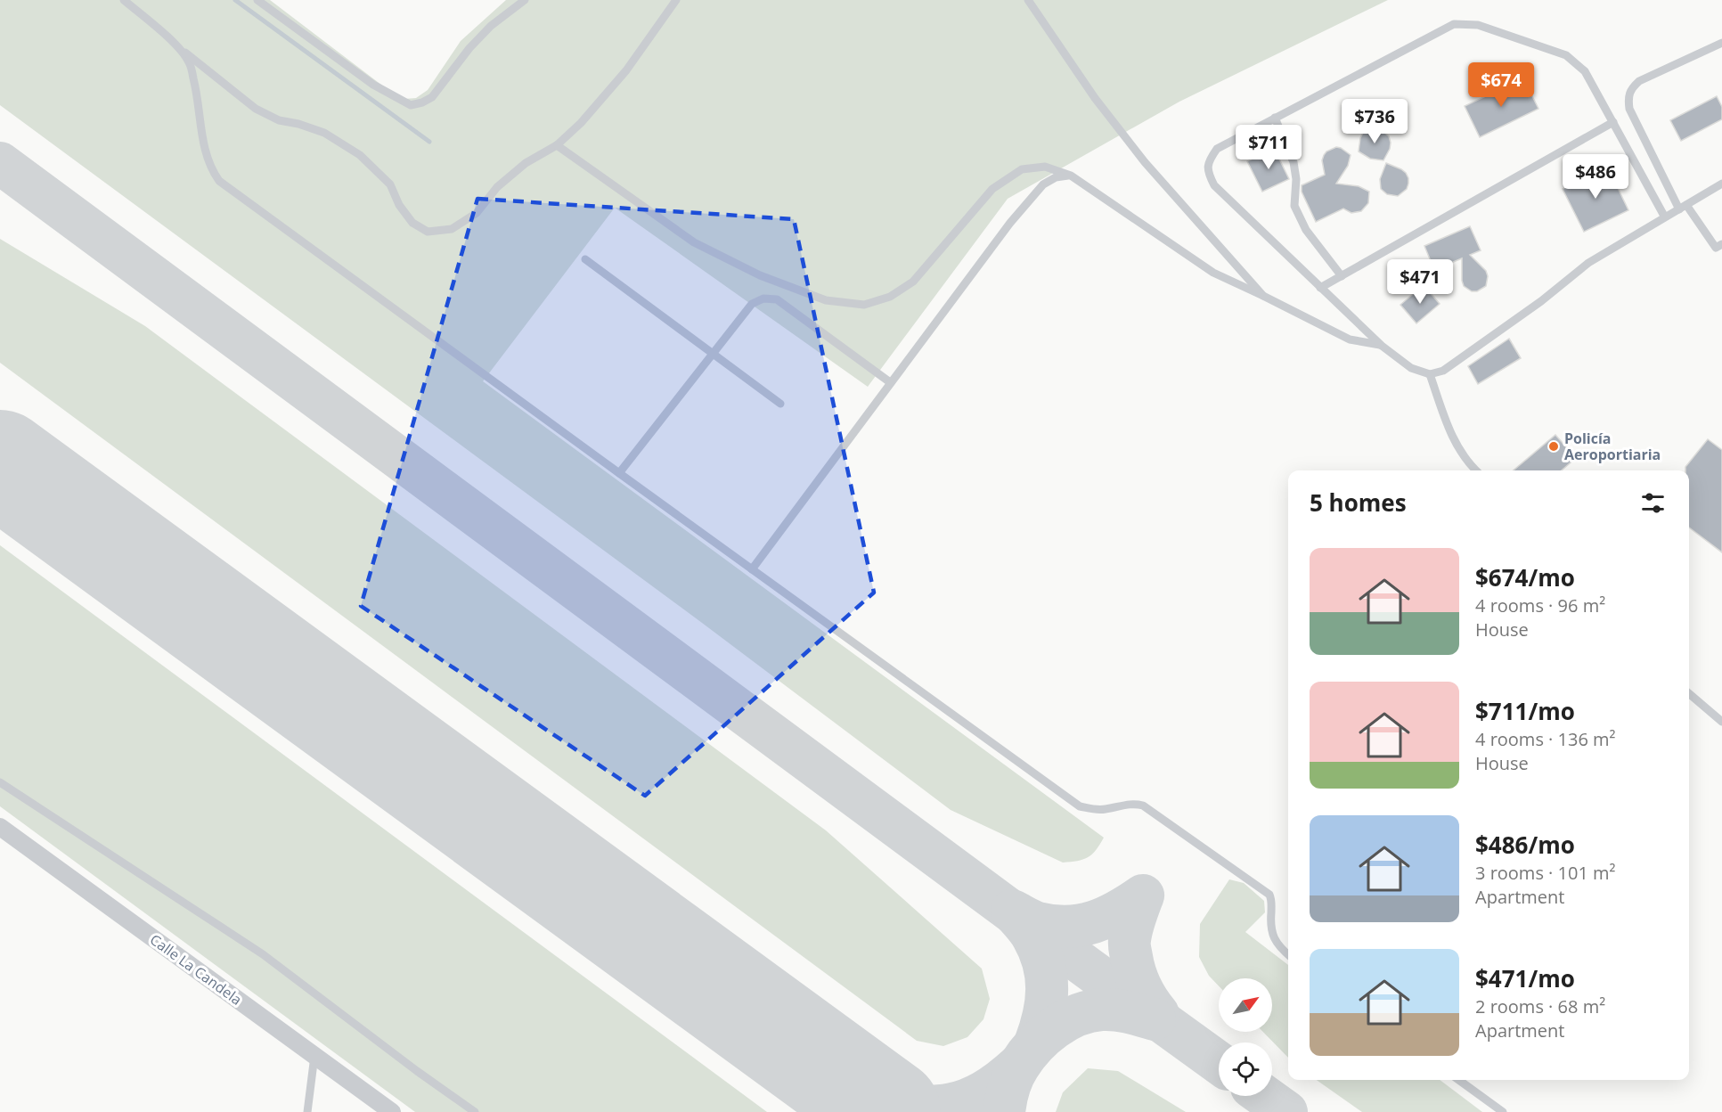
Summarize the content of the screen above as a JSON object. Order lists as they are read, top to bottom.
{
  "streets": {
    "street": ["Calle La Candela"]
  },
  "places": ["Policía Aeroportiaria"],
  "north": "top right",
  "page": {
    "price": [
      "$674",
      "$736",
      "$711",
      "$486",
      "$471"
    ],
    "heading": "5 homes",
    "list": [
      {
        "name": "$674/mo",
        "note": "4 rooms · 96 m² · House"
      },
      {
        "name": "$711/mo",
        "note": "4 rooms · 136 m² · House"
      },
      {
        "name": "$486/mo",
        "note": "3 rooms · 101 m² · Apartment"
      },
      {
        "name": "$471/mo",
        "note": "2 rooms · 68 m² · Apartment"
      }
    ]
  }
}
